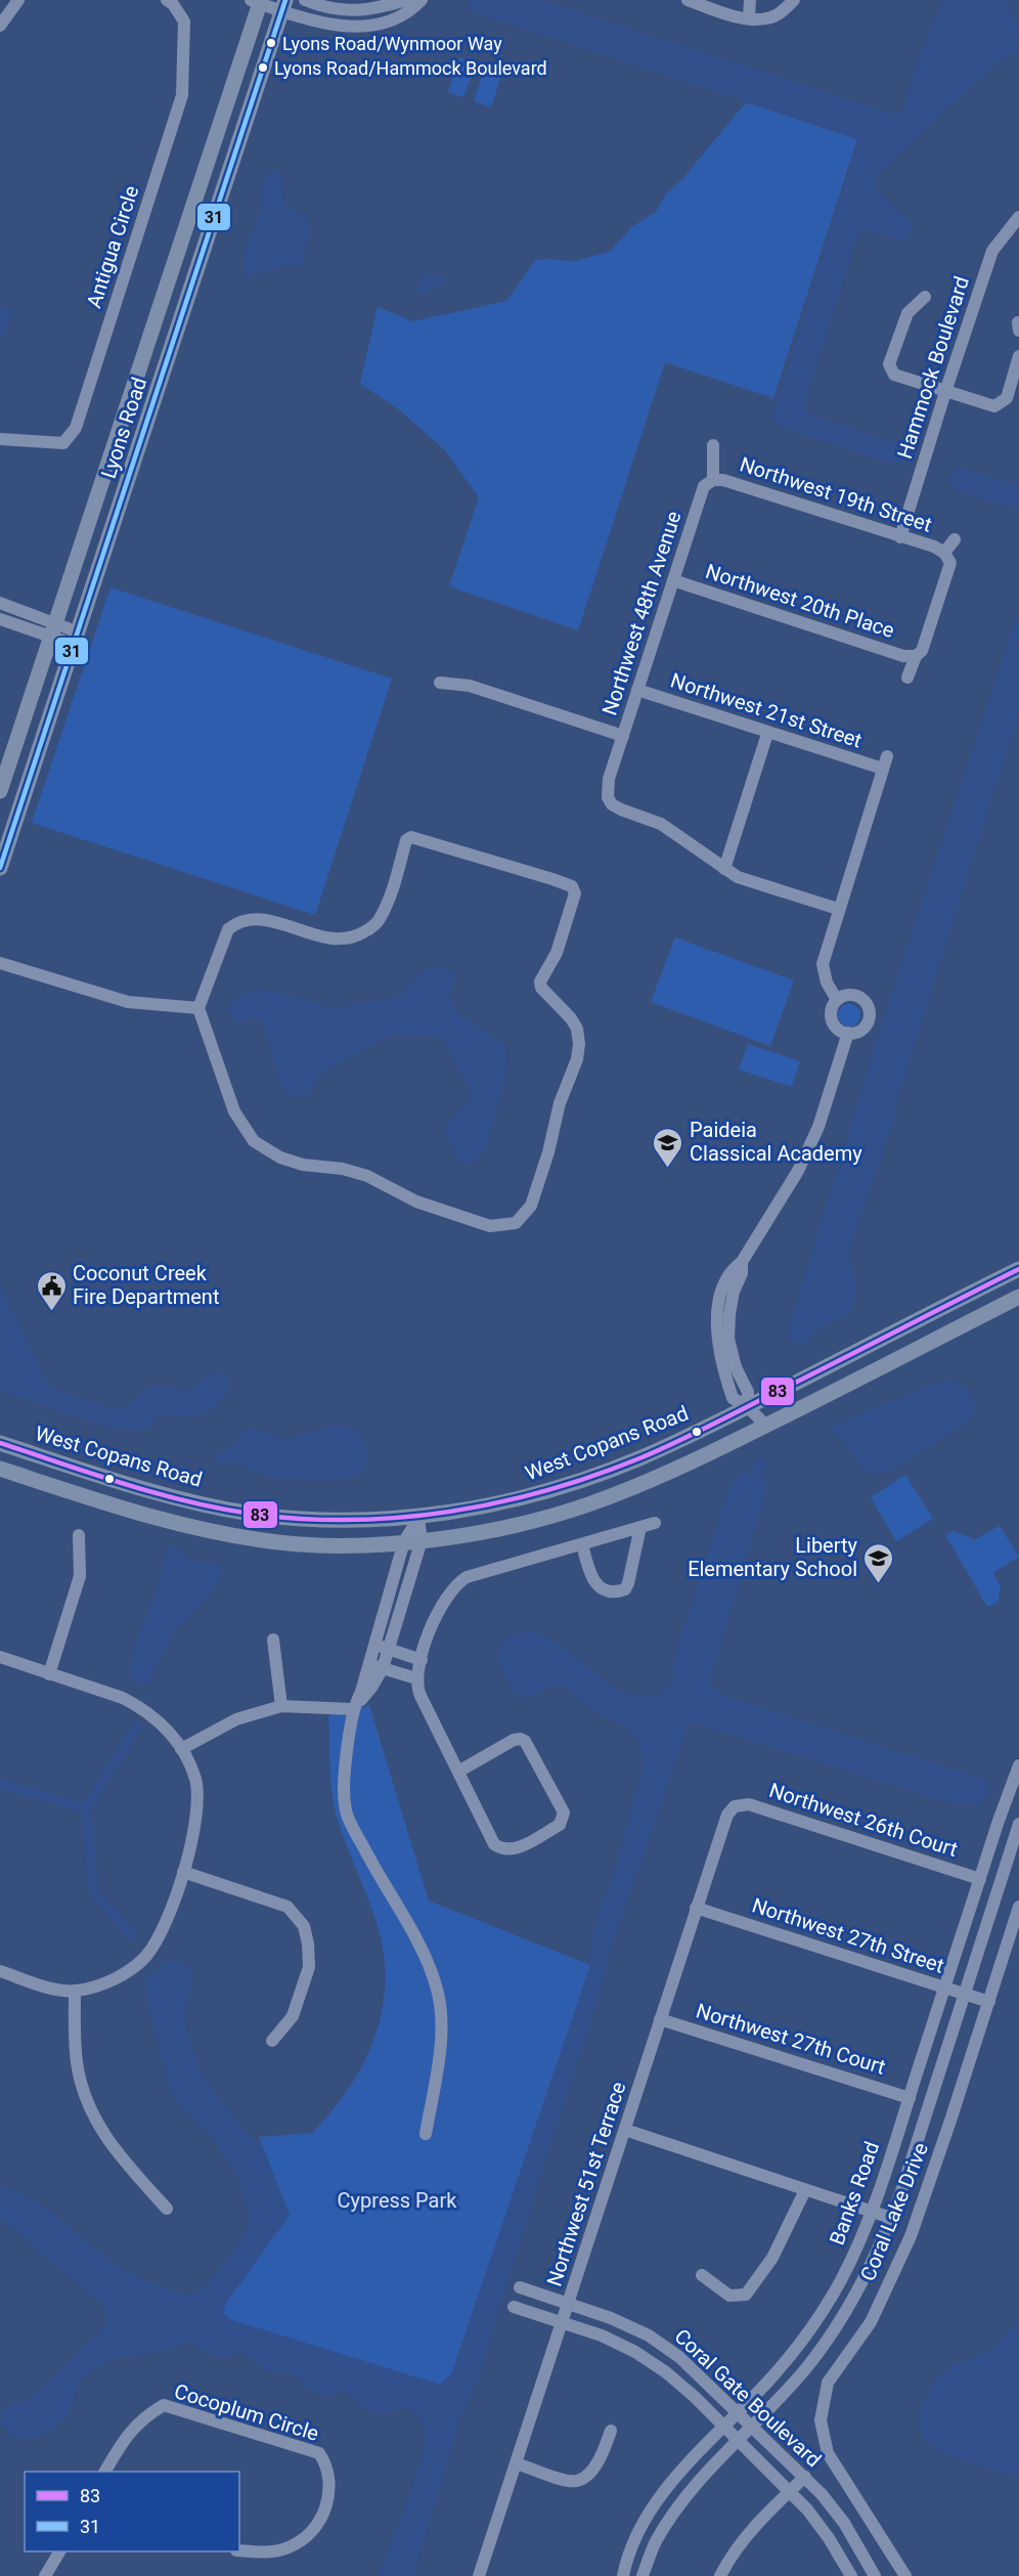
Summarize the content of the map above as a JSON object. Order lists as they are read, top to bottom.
{
  "streets": {
    "main road": ["Lyons Road", "West Copans Road"],
    "street": [
      "Antigua Circle",
      "Hammock Boulevard",
      "Northwest 19th Street",
      "Northwest 20th Place",
      "Northwest 48th Avenue",
      "Northwest 21st Street",
      "Northwest 26th Court",
      "Northwest 27th Street",
      "Northwest 27th Court",
      "Northwest 51st Terrace",
      "Banks Road",
      "Coral Lake Drive",
      "Coral Gate Boulevard",
      "Cocoplum Circle"
    ]
  },
  "crossings": [
    ["Hammock Boulevard", "Northwest 19th Street"],
    ["Northwest 19th Street", "Northwest 48th Avenue"],
    ["Northwest 20th Place", "Northwest 48th Avenue"],
    ["Northwest 48th Avenue", "Northwest 21st Street"],
    ["Northwest 26th Court", "Northwest 51st Terrace"],
    ["Northwest 26th Court", "Banks Road"],
    ["Northwest 27th Street", "Northwest 51st Terrace"],
    ["Northwest 27th Street", "Banks Road"],
    ["Northwest 27th Street", "Coral Lake Drive"],
    ["Northwest 27th Court", "Northwest 51st Terrace"],
    ["Northwest 27th Court", "Banks Road"],
    ["Northwest 51st Terrace", "Coral Gate Boulevard"],
    ["Banks Road", "Coral Gate Boulevard"]
  ],
  "parks": ["Cypress Park"],
  "places": {
    "other": ["Lyons Road/Wynmoor Way", "Lyons Road/Hammock Boulevard"],
    "school or university": ["Paideia Classical Academy", "Liberty Elementary School"],
    "public building": ["Coconut Creek Fire Department"]
  },
  "lines": ["transit line 31", "transit line 83"],
  "legend": ["83", "31"]
}
